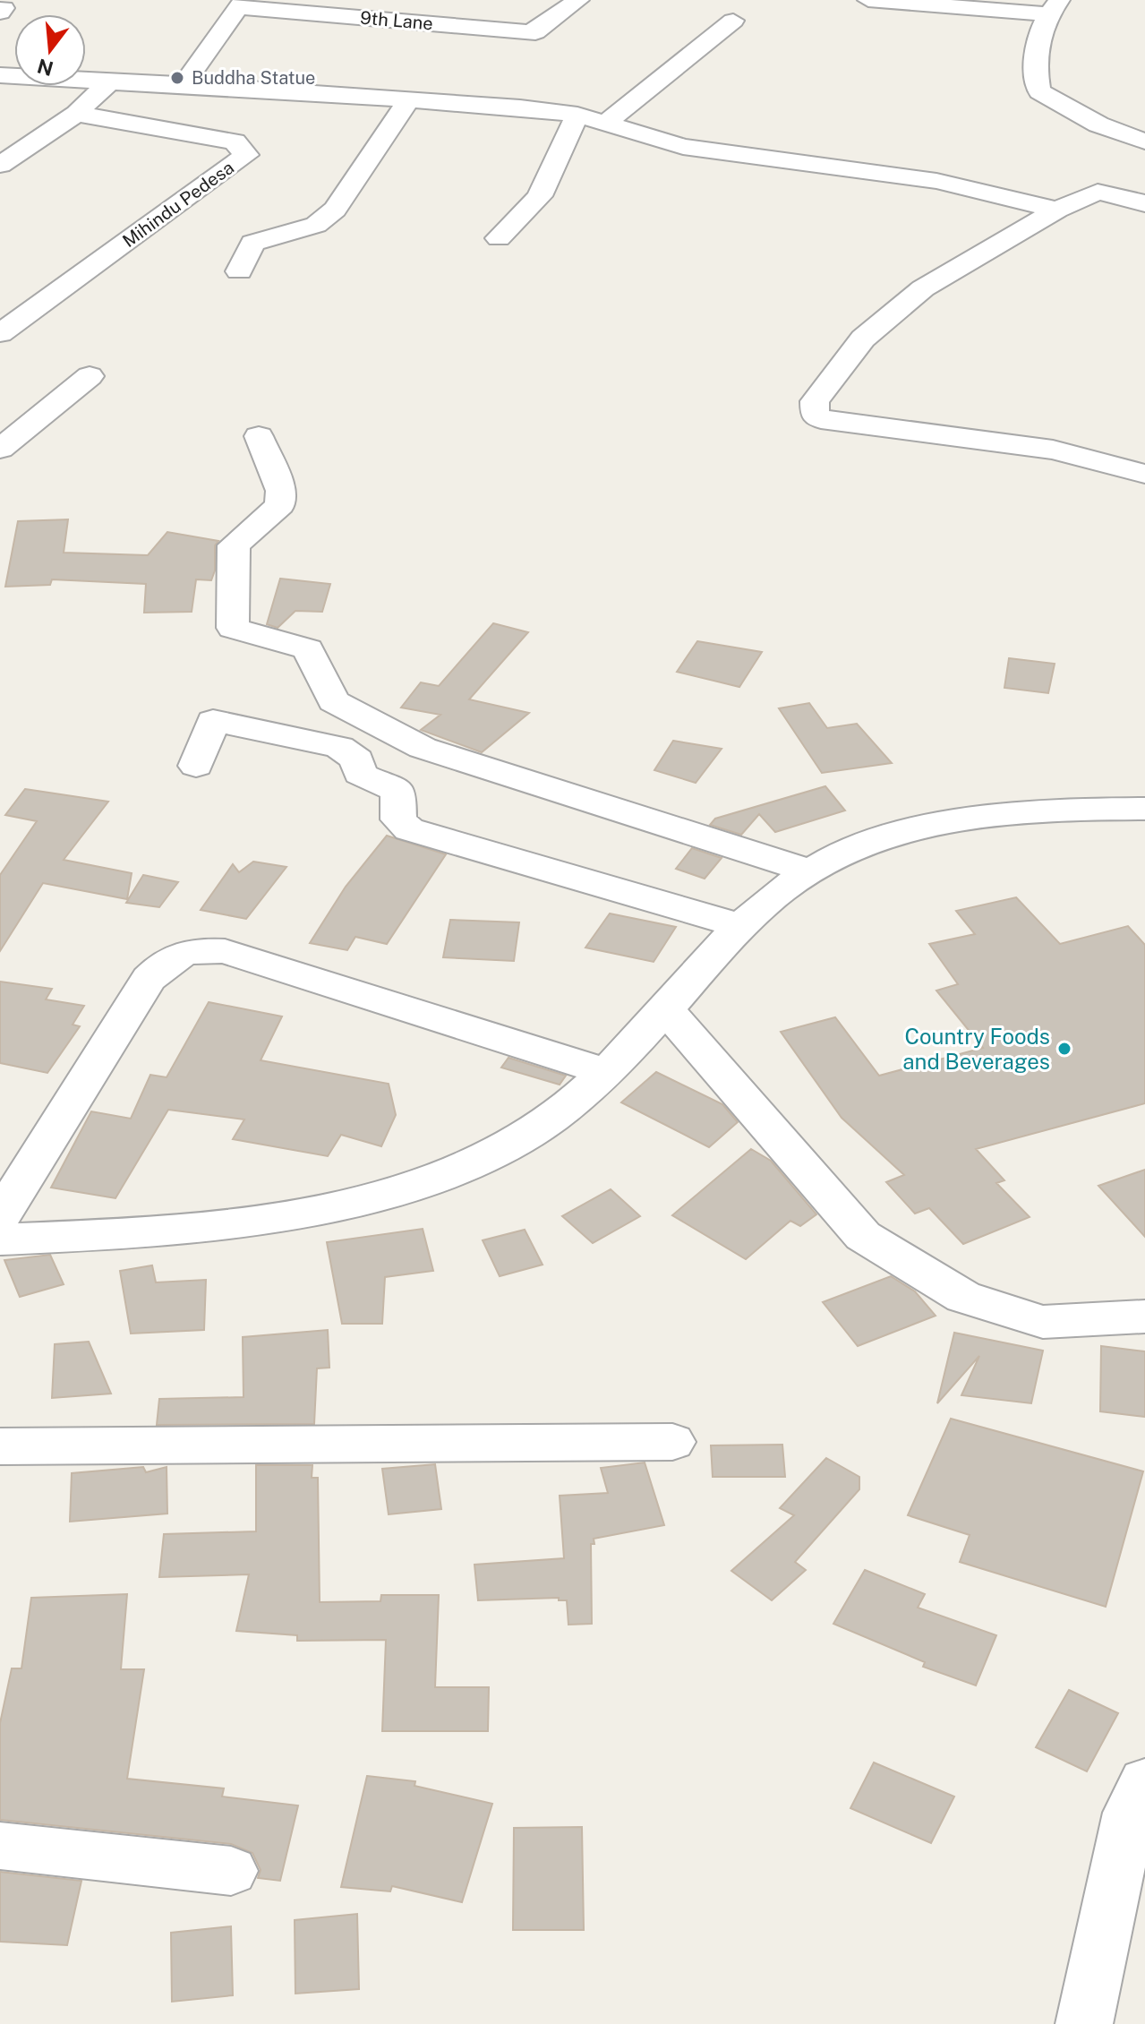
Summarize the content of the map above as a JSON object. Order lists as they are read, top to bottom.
{
  "streets": {
    "street": ["9th Lane", "Mihindu Pedesa"]
  },
  "places": ["Buddha Statue", "Country Foods and Beverages"],
  "north": "bottom"
}
